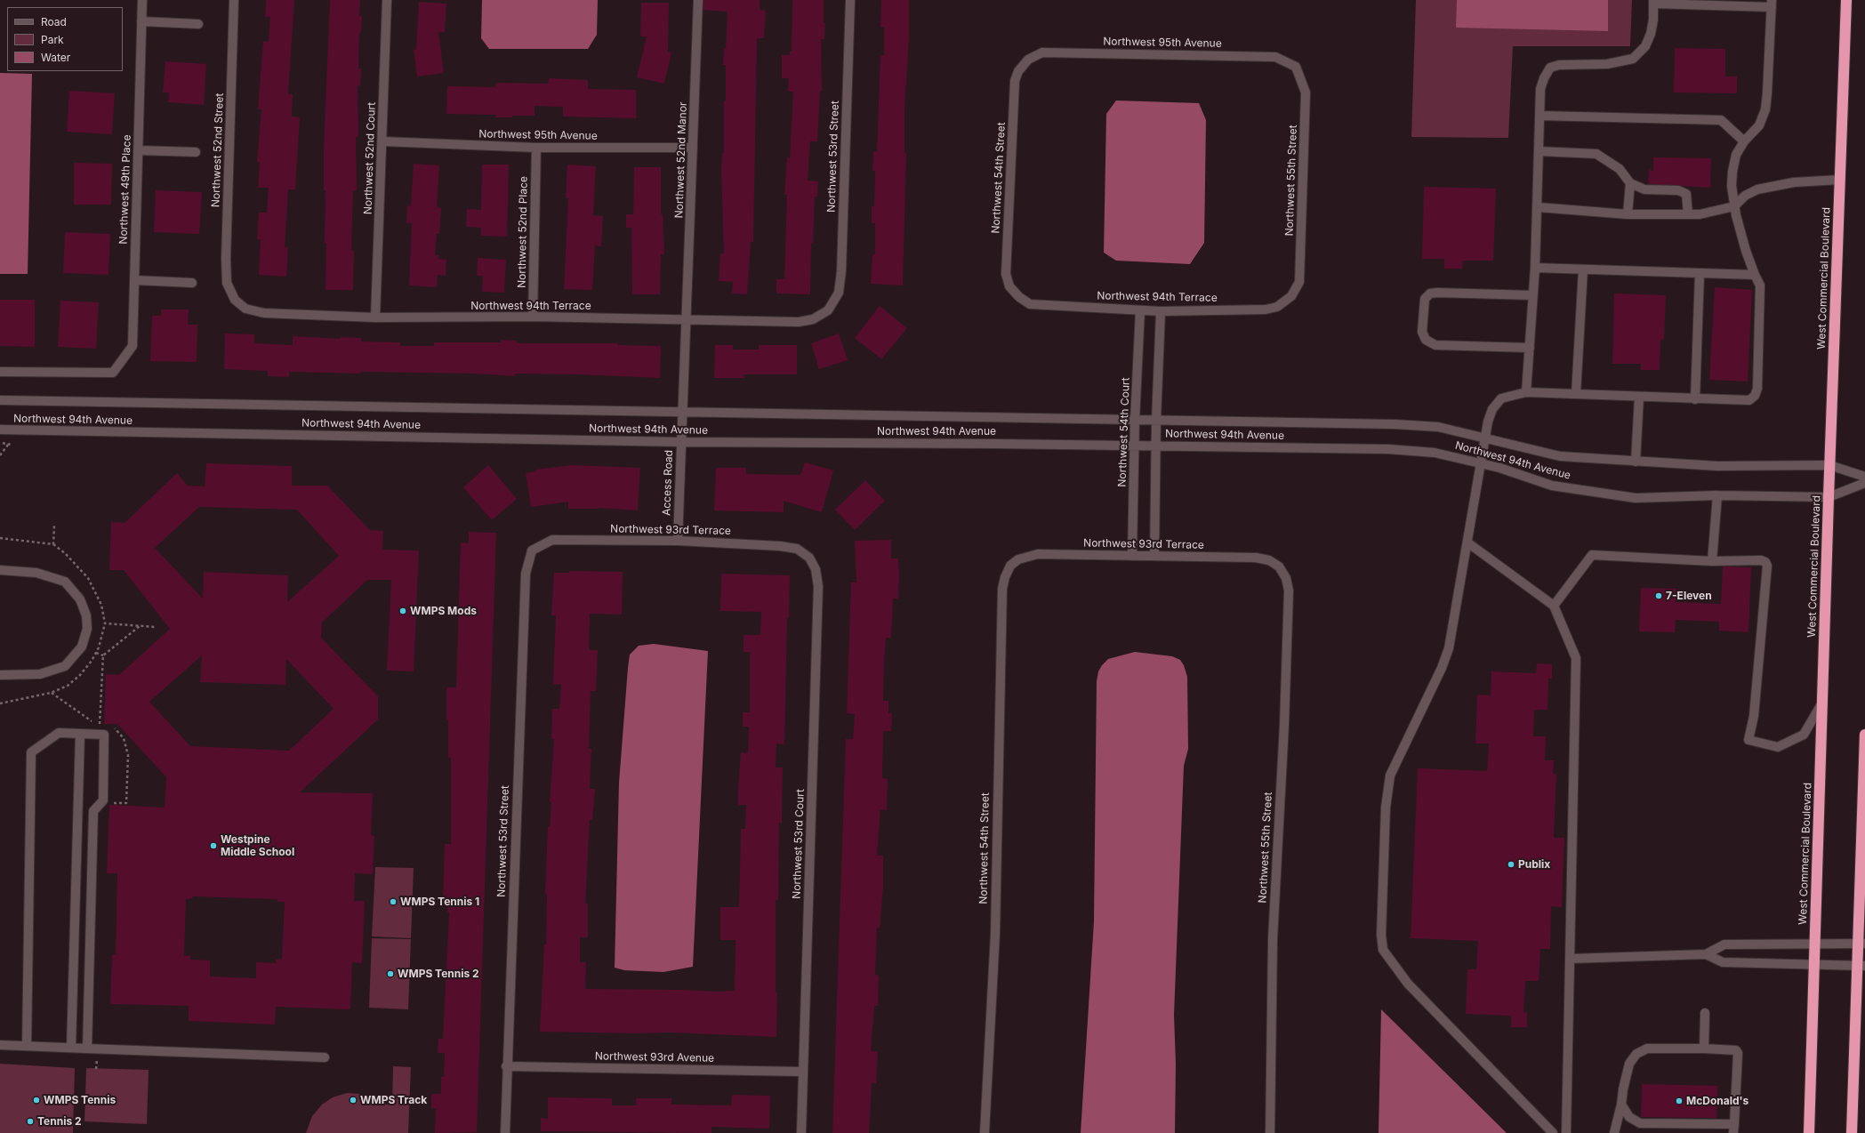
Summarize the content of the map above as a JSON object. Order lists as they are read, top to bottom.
{
  "streets": {
    "highway": ["West Commercial Boulevard"],
    "street": [
      "Northwest 95th Avenue",
      "Northwest 52nd Street",
      "Northwest 53rd Street",
      "Northwest 52nd Court",
      "Northwest 52nd Manor",
      "Northwest 54th Street",
      "Northwest 55th Street",
      "Northwest 49th Place",
      "Northwest 52nd Place",
      "Northwest 94th Terrace",
      "Northwest 94th Avenue",
      "Northwest 54th Court",
      "Access Road",
      "Northwest 93rd Terrace",
      "Northwest 53rd Court",
      "Northwest 93rd Avenue"
    ]
  },
  "crossings": [
    ["Northwest 95th Avenue", "Northwest 52nd Court"],
    ["Northwest 95th Avenue", "Northwest 52nd Manor"],
    ["Northwest 95th Avenue", "Northwest 54th Street"],
    ["Northwest 95th Avenue", "Northwest 55th Street"],
    ["Northwest 95th Avenue", "Northwest 52nd Place"],
    ["Northwest 52nd Street", "Northwest 94th Terrace"],
    ["Northwest 53rd Street", "Northwest 94th Terrace"],
    ["Northwest 53rd Street", "Northwest 93rd Terrace"],
    ["Northwest 53rd Street", "Northwest 93rd Avenue"],
    ["Northwest 52nd Court", "Northwest 94th Terrace"],
    ["Northwest 52nd Manor", "Northwest 94th Terrace"],
    ["Northwest 52nd Manor", "Access Road"],
    ["Northwest 54th Street", "Northwest 94th Terrace"],
    ["Northwest 54th Street", "Northwest 93rd Terrace"],
    ["Northwest 55th Street", "Northwest 94th Terrace"],
    ["Northwest 55th Street", "Northwest 93rd Terrace"],
    ["Northwest 52nd Place", "Northwest 94th Terrace"],
    ["West Commercial Boulevard", "Northwest 94th Avenue"],
    ["Northwest 94th Terrace", "Northwest 54th Court"],
    ["Northwest 94th Terrace", "Access Road"],
    ["Northwest 94th Avenue", "Northwest 54th Court"],
    ["Northwest 94th Avenue", "Access Road"],
    ["Northwest 54th Court", "Northwest 93rd Terrace"],
    ["Access Road", "Northwest 93rd Terrace"],
    ["Northwest 93rd Terrace", "Northwest 53rd Court"],
    ["Northwest 53rd Court", "Northwest 93rd Avenue"]
  ],
  "places": [
    "7-Eleven",
    "WMPS Mods",
    "Westpine Middle School",
    "Publix",
    "WMPS Tennis 1",
    "WMPS Tennis 2",
    "WMPS Tennis",
    "WMPS Track",
    "McDonald's",
    "Tennis 2"
  ],
  "legend": ["Road", "Park", "Water"]
}
